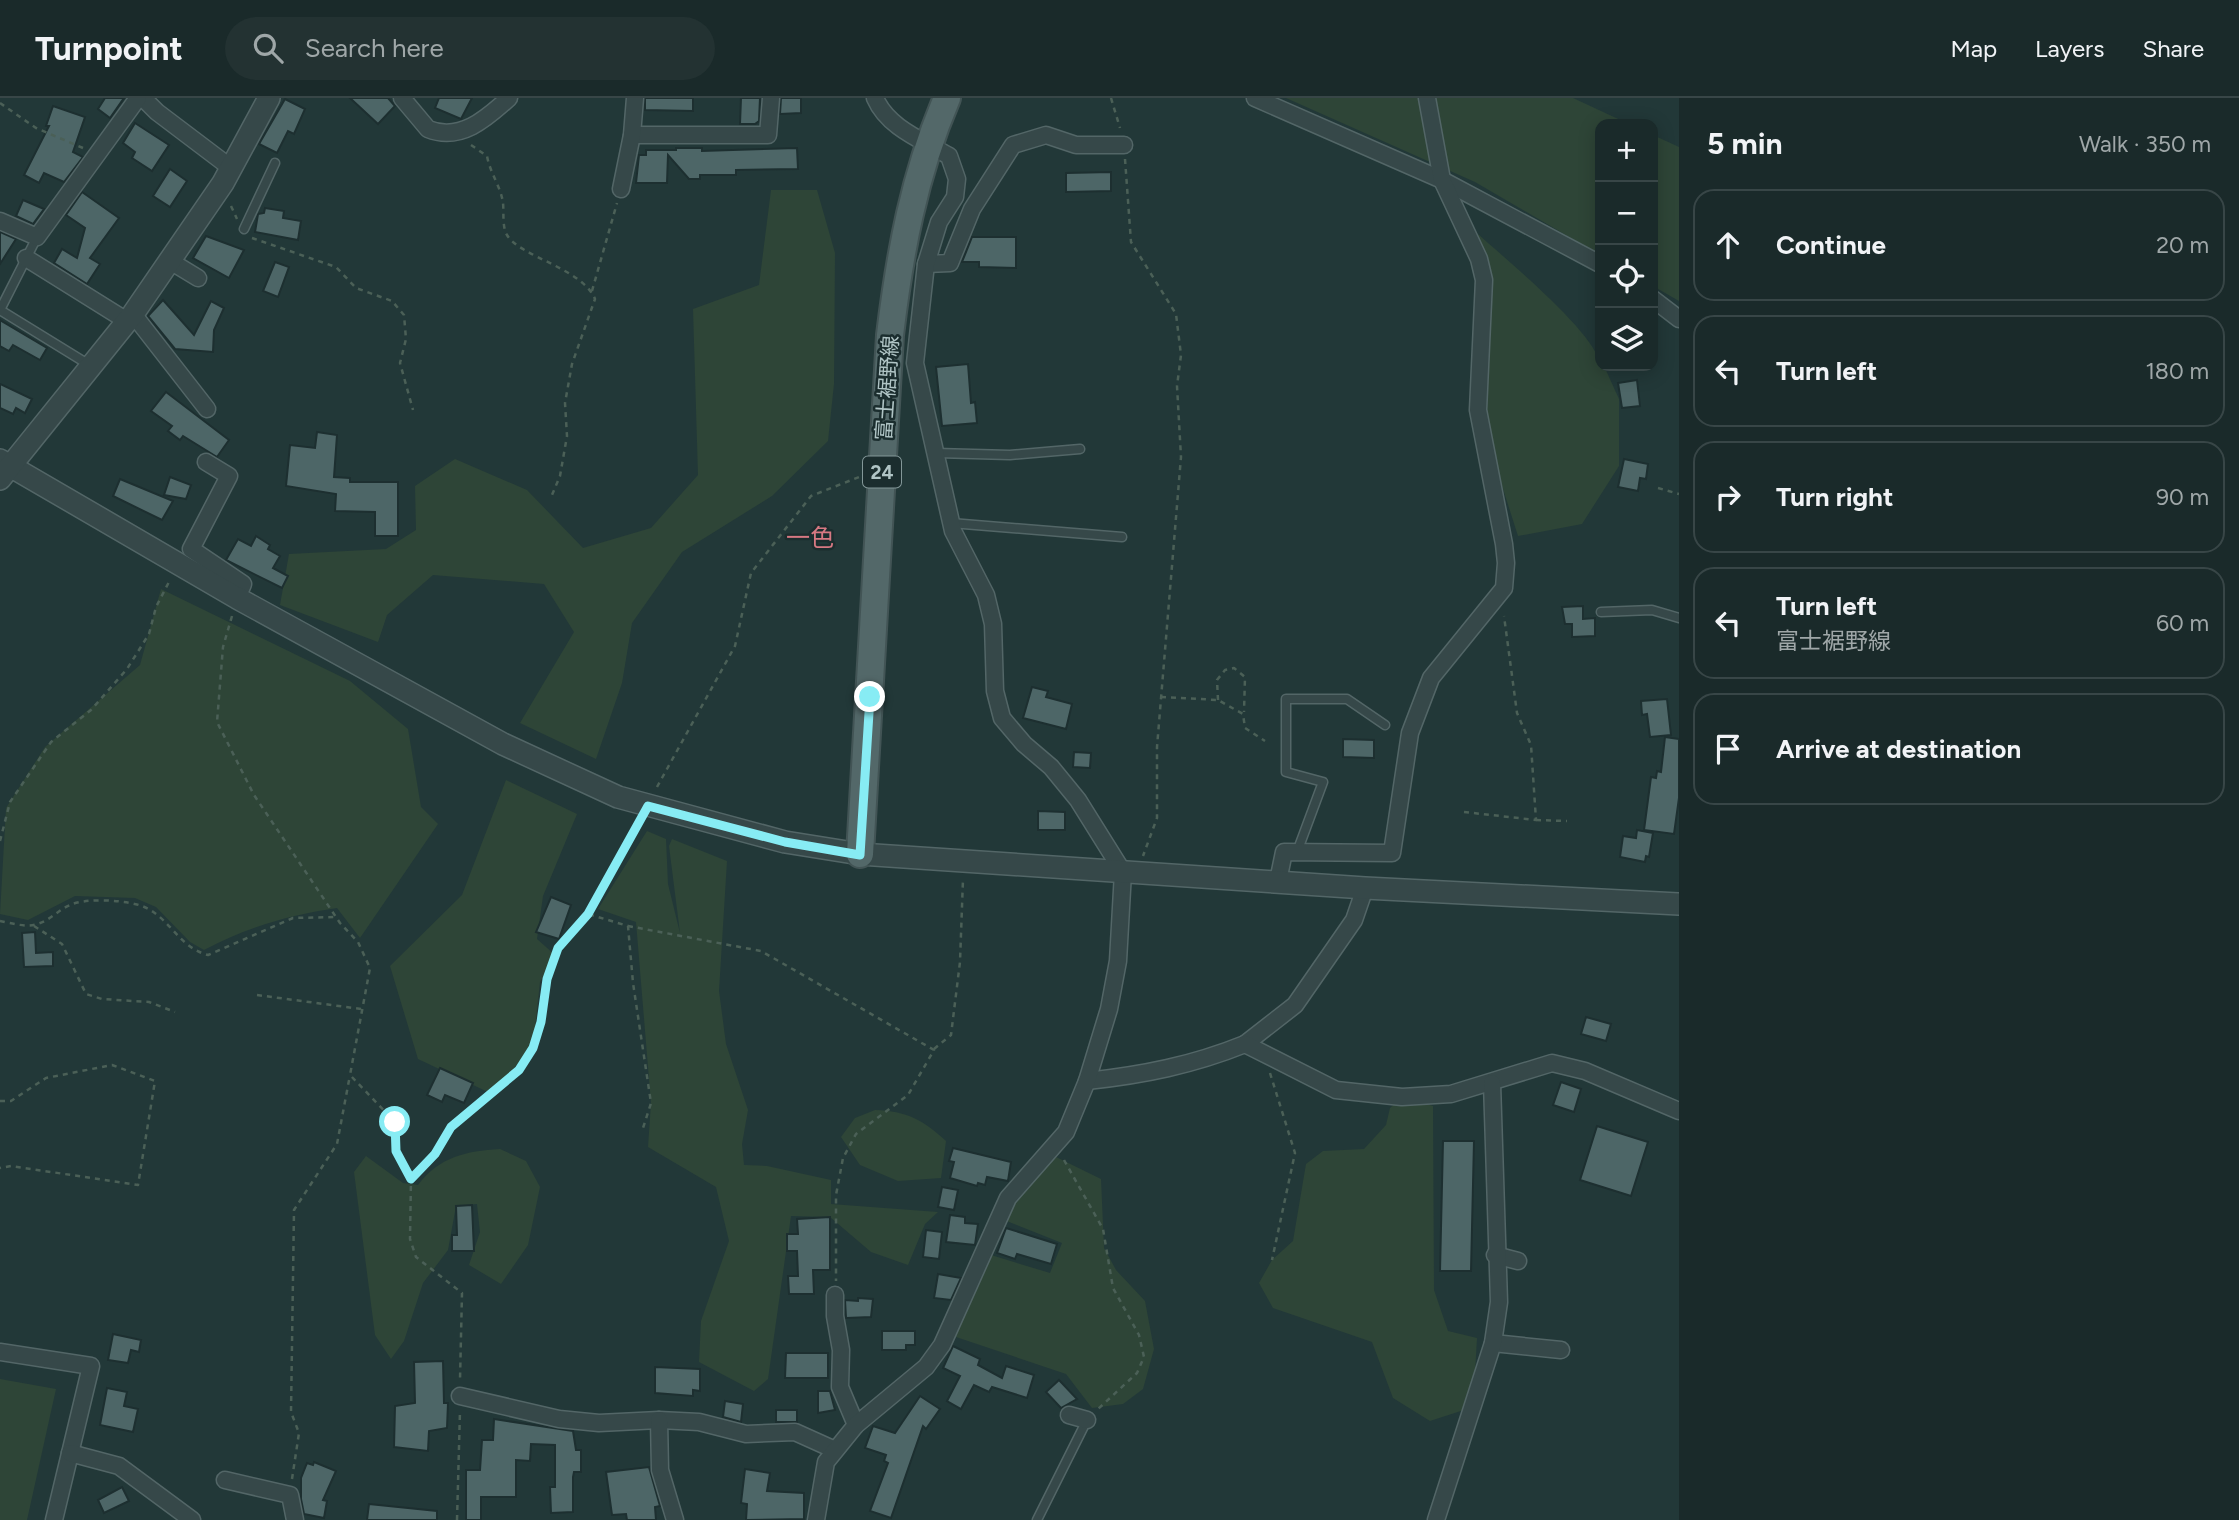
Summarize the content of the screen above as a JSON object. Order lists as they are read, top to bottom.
{
  "streets": {
    "main road": ["富士裾野線", "24"]
  },
  "districts": ["一色"],
  "page": {
    "header": "Turnpoint",
    "search": "Search here",
    "nav": ["Map", "Layers", "Share"],
    "heading": ["5 min", "Walk · 350 m"],
    "map_buttons": ["+", "−"],
    "list": [
      ["Continue", "20 m"],
      ["Turn left", "180 m"],
      ["Turn right", "90 m"],
      ["Turn left", "富士裾野線", "60 m"],
      "Arrive at destination"
    ]
  }
}
